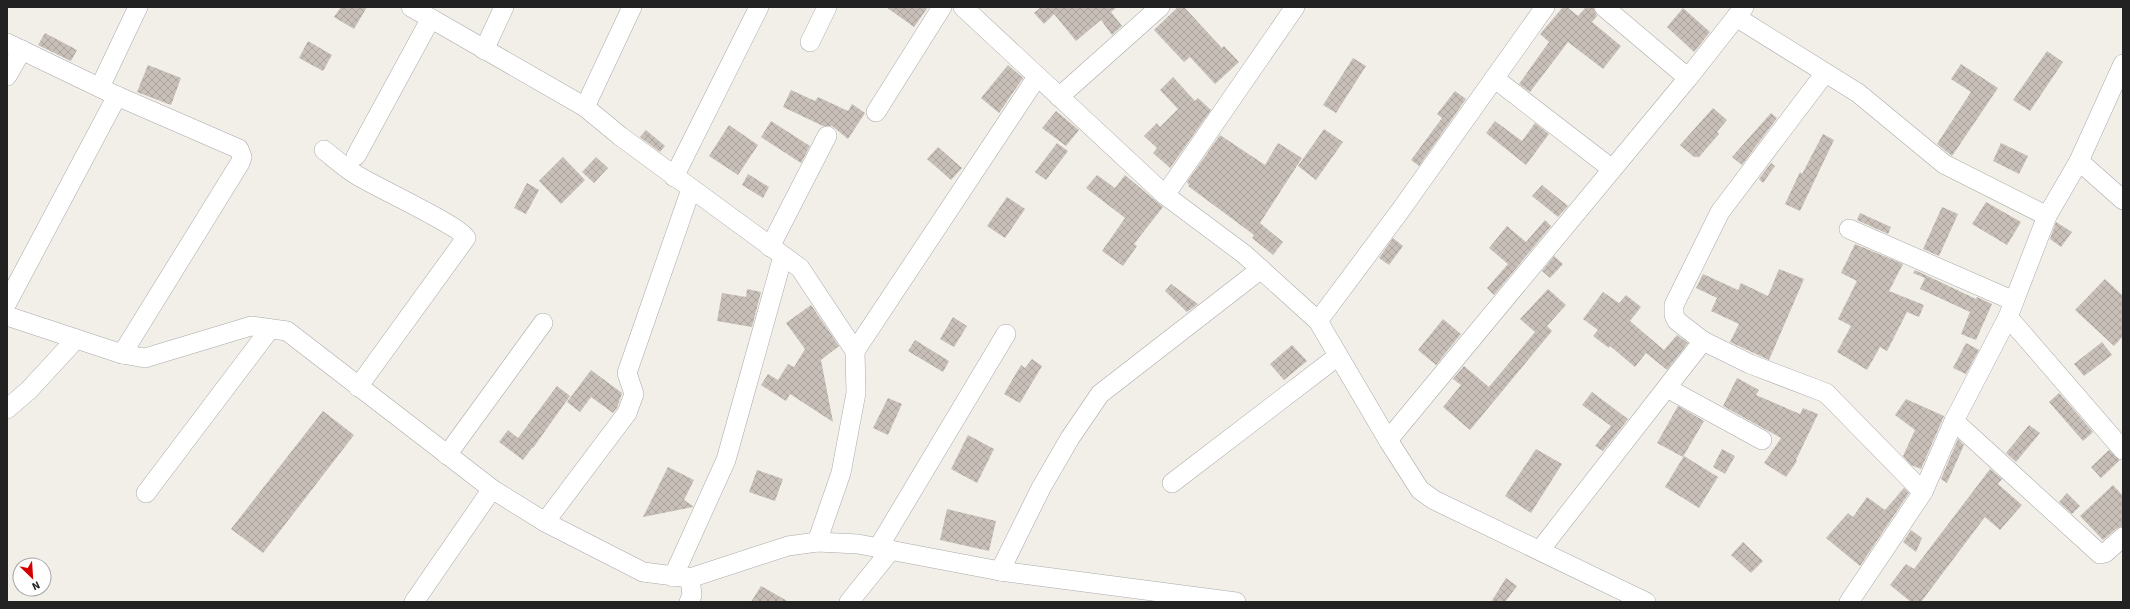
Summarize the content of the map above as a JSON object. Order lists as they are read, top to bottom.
{
  "north": "bottom right"
}
